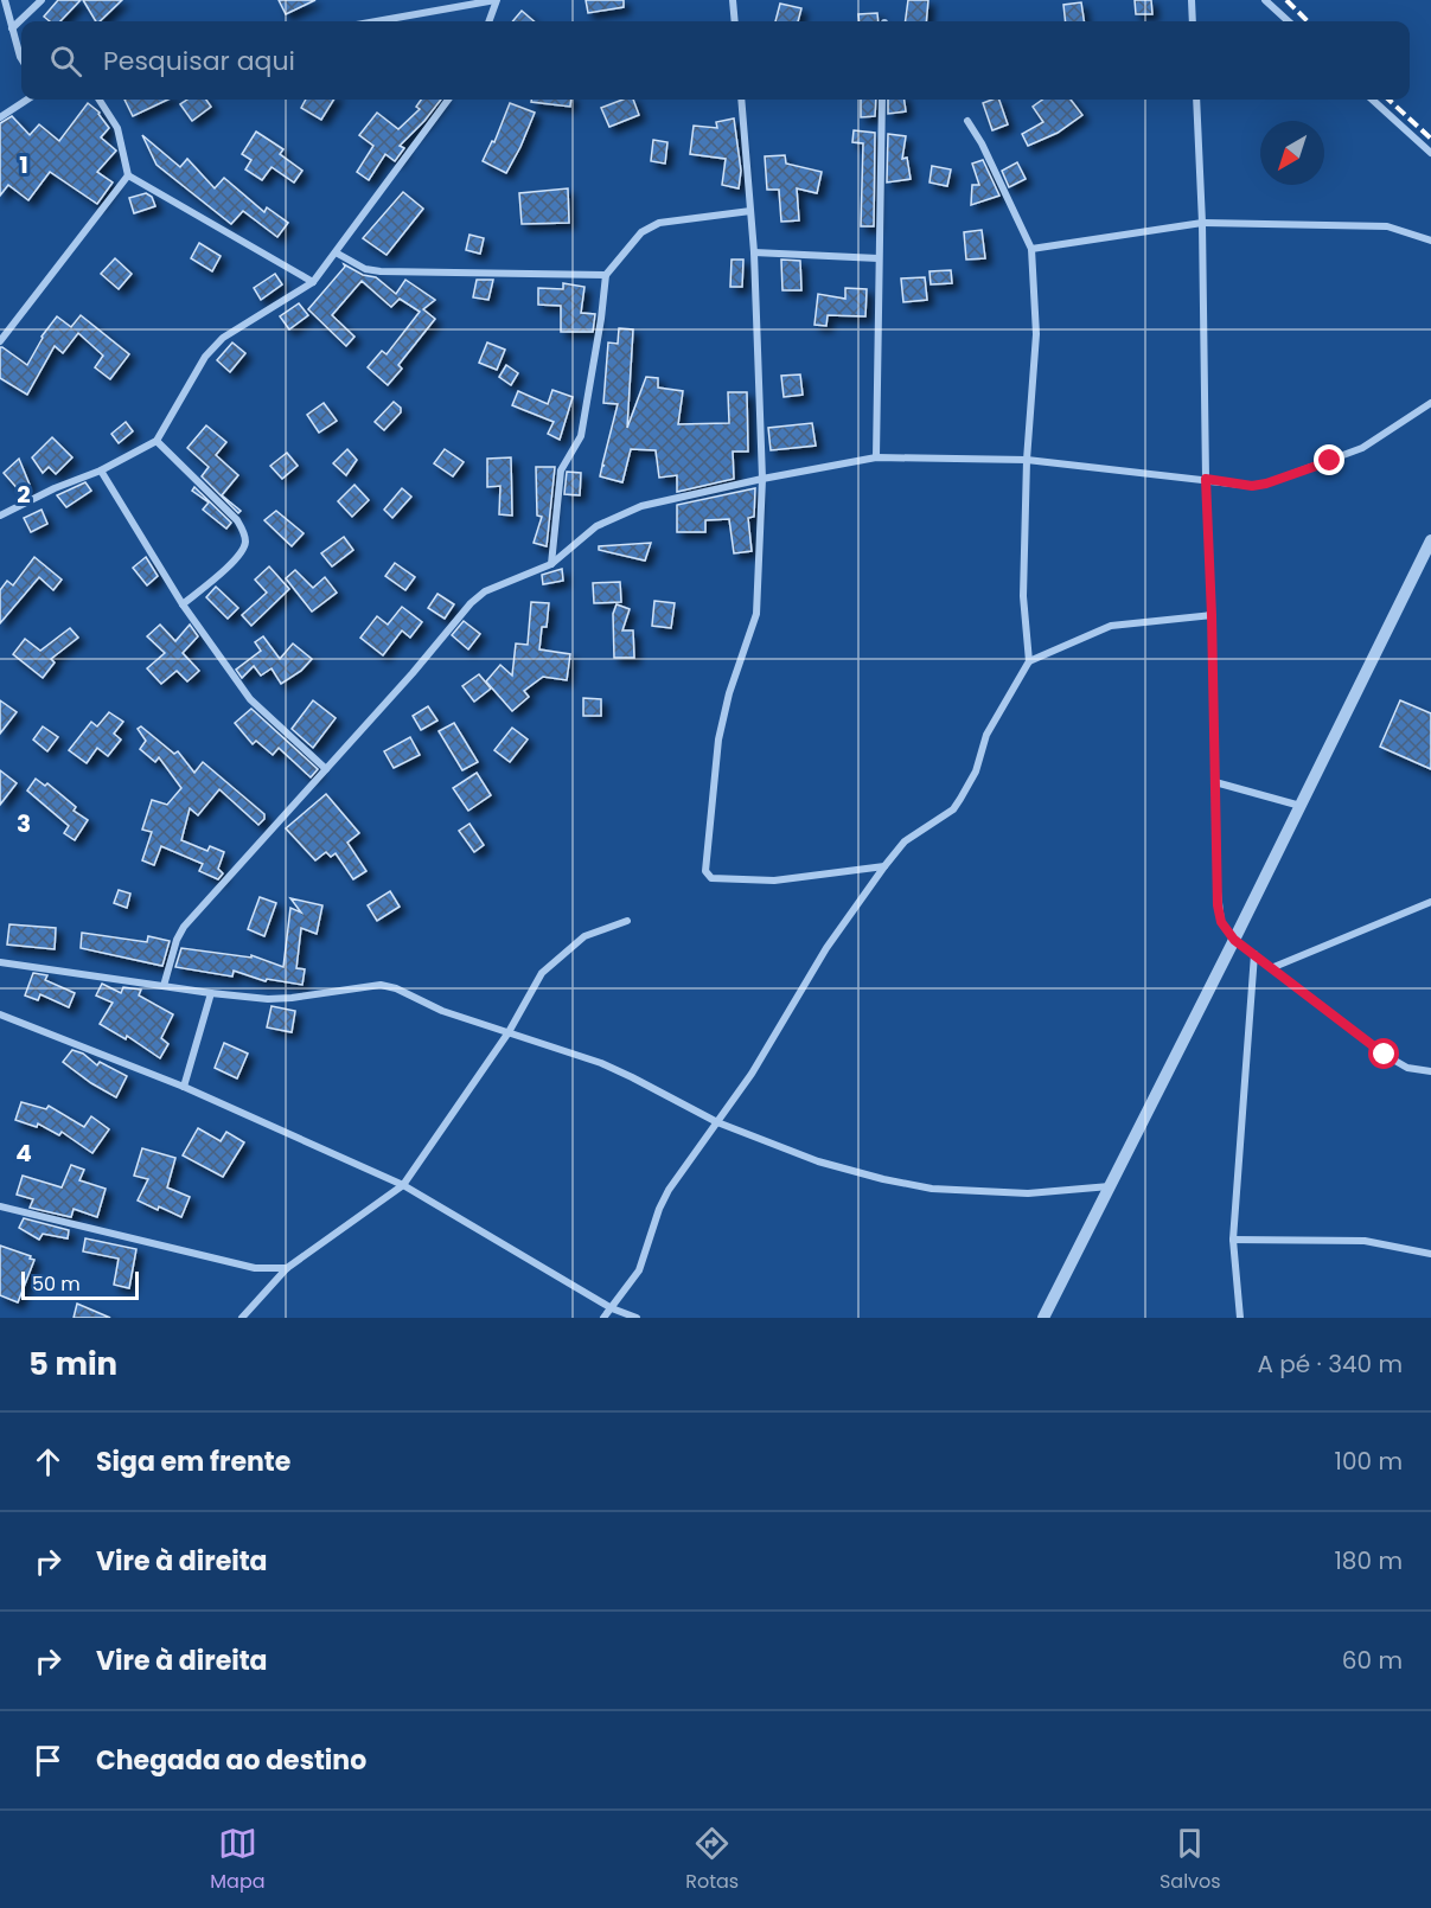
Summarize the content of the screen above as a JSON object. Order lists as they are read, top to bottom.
{
  "scale_bar": "50 m",
  "north": "bottom left",
  "page": {
    "search": "Pesquisar aqui",
    "scale": "50 m",
    "heading": ["5 min", "A pé · 340 m"],
    "list": [
      ["Siga em frente", "100 m"],
      ["Vire à direita", "180 m"],
      ["Vire à direita", "60 m"],
      "Chegada ao destino"
    ],
    "nav": ["Mapa", "Rotas", "Salvos"]
  },
  "grid": {
    "rows": [
      "1",
      "2",
      "3",
      "4"
    ]
  }
}
